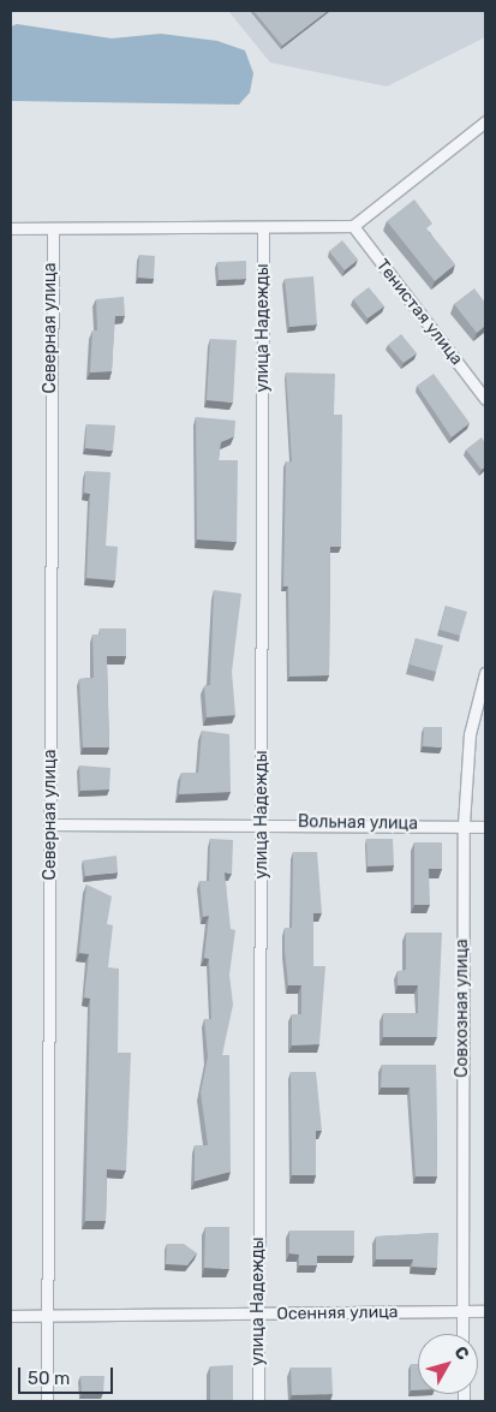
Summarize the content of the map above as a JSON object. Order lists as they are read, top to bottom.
{
  "streets": {
    "street": [
      "Тенистая улица",
      "Северная улица",
      "улица Надежды",
      "Вольная улица",
      "Совхозная улица",
      "Осенняя улица"
    ]
  },
  "crossings": [
    ["Северная улица", "Вольная улица"],
    ["Северная улица", "Осенняя улица"],
    ["улица Надежды", "Вольная улица"],
    ["улица Надежды", "Осенняя улица"],
    ["Вольная улица", "Совхозная улица"],
    ["Совхозная улица", "Осенняя улица"]
  ],
  "scale_bar": "50 m",
  "north": "top right"
}
